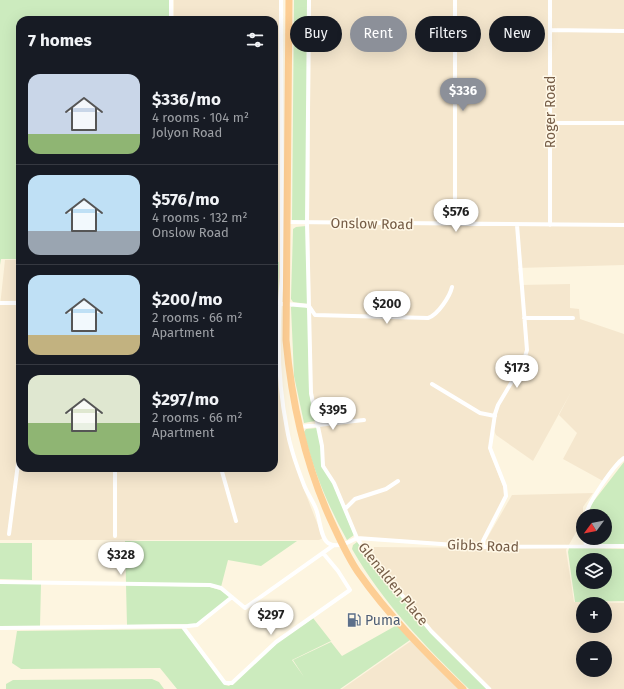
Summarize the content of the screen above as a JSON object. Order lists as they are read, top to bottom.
{
  "streets": {
    "street": [
      "Roger Road",
      "Onslow Road",
      "Gibbs Road",
      "Glenalden Place"
    ]
  },
  "crossings": [
    ["Roger Road", "Onslow Road"],
    ["Onslow Road", "Glenalden Place"],
    ["Gibbs Road", "Glenalden Place"]
  ],
  "places": {
    "fuel station": ["Puma"]
  },
  "north": "bottom left",
  "page": {
    "chip": [
      "Buy",
      "Rent",
      "Filters",
      "New"
    ],
    "heading": "7 homes",
    "list": [
      {
        "name": "$336/mo",
        "note": "4 rooms · 104 m² · Jolyon Road"
      },
      {
        "name": "$576/mo",
        "note": "4 rooms · 132 m² · Onslow Road"
      },
      {
        "name": "$200/mo",
        "note": "2 rooms · 66 m² · Apartment"
      },
      {
        "name": "$297/mo",
        "note": "2 rooms · 66 m² · Apartment"
      }
    ],
    "price": [
      "$336",
      "$576",
      "$200",
      "$173",
      "$395",
      "$328",
      "$297"
    ],
    "map_buttons": ["+", "−"]
  }
}
